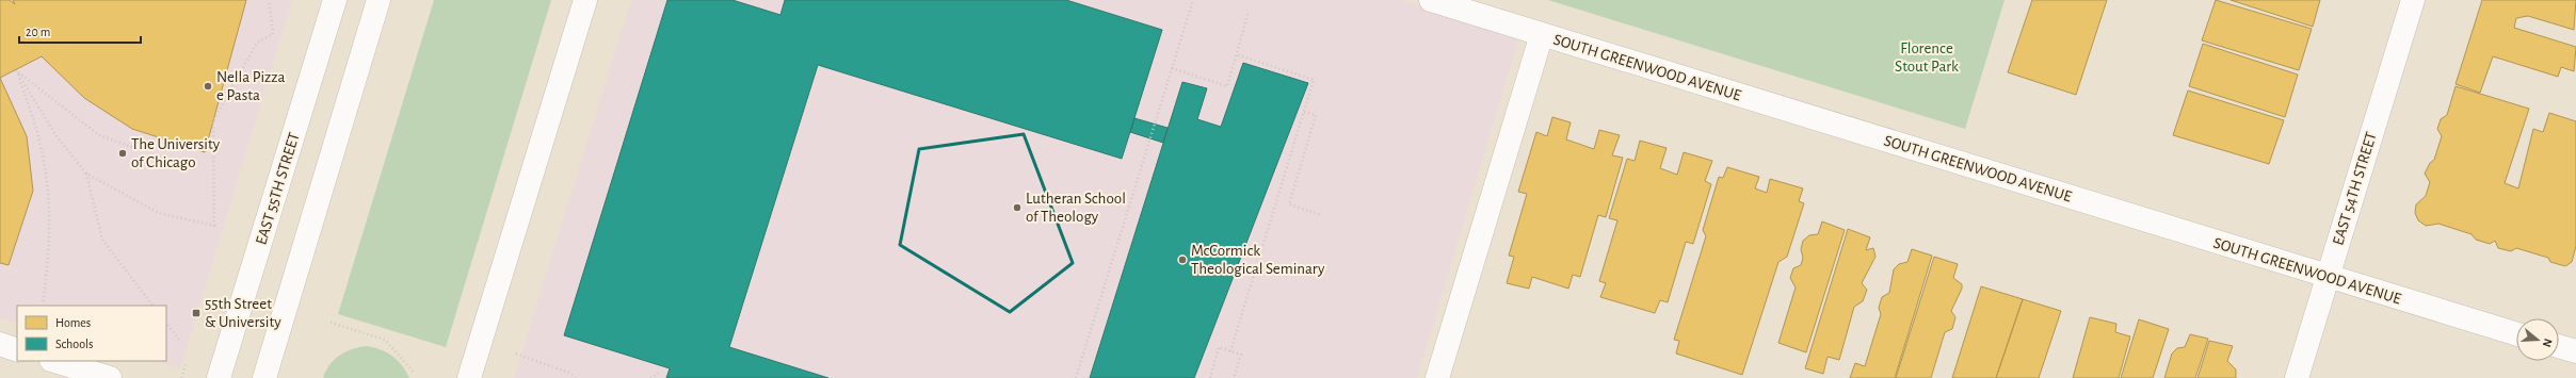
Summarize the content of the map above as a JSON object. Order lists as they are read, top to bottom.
{
  "streets": {
    "street": ["SOUTH GREENWOOD AVENUE", "EAST 55TH STREET", "EAST 54TH STREET"]
  },
  "crossings": [
    ["SOUTH GREENWOOD AVENUE", "EAST 54TH STREET"]
  ],
  "parks": ["Florence Stout Park"],
  "places": {
    "other": [
      "Nella Pizza e Pasta",
      "The University of Chicago",
      "Lutheran School of Theology",
      "McCormick Theological Seminary"
    ],
    "transit": ["55th Street & University"]
  },
  "legend": ["Homes", "Schools"],
  "scale_bar": "20 m",
  "north": "right"
}
